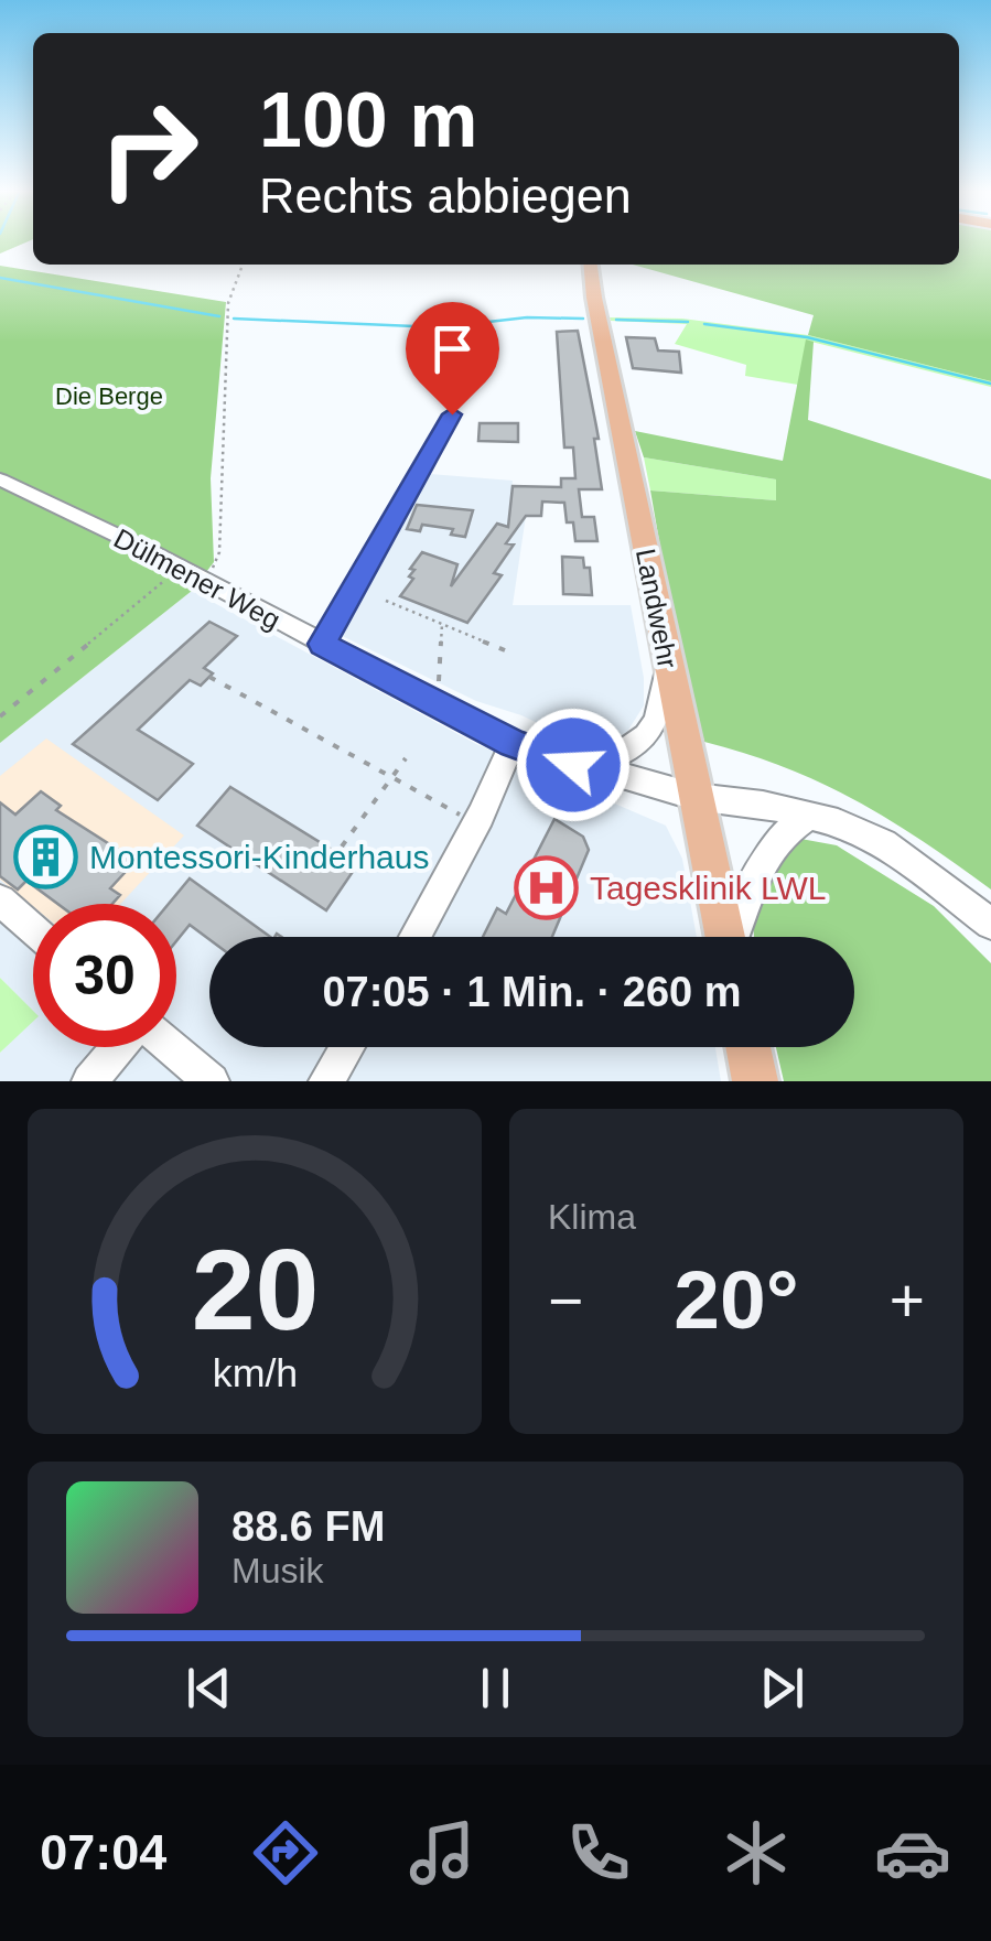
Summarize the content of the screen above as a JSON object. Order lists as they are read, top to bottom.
{
  "streets": {
    "main road": ["Landwehr"],
    "street": ["Dülmener Weg"]
  },
  "crossings": [
    ["Dülmener Weg", "Landwehr"]
  ],
  "parks": ["Die Berge"],
  "places": {
    "building": ["Montessori-Kinderhaus"],
    "hospital": ["Tagesklinik LWL"]
  },
  "page": {
    "turn": ["100 m", "Rechts abbiegen"],
    "limit": "30",
    "trip": "07:05 · 1 Min. · 260 m",
    "tile": "Klima",
    "heat": ["−", "20°", "+"],
    "song": ["88.6 FM", "Musik"],
    "tabs": "07:04",
    "gauge": ["20", "km/h"]
  }
}
